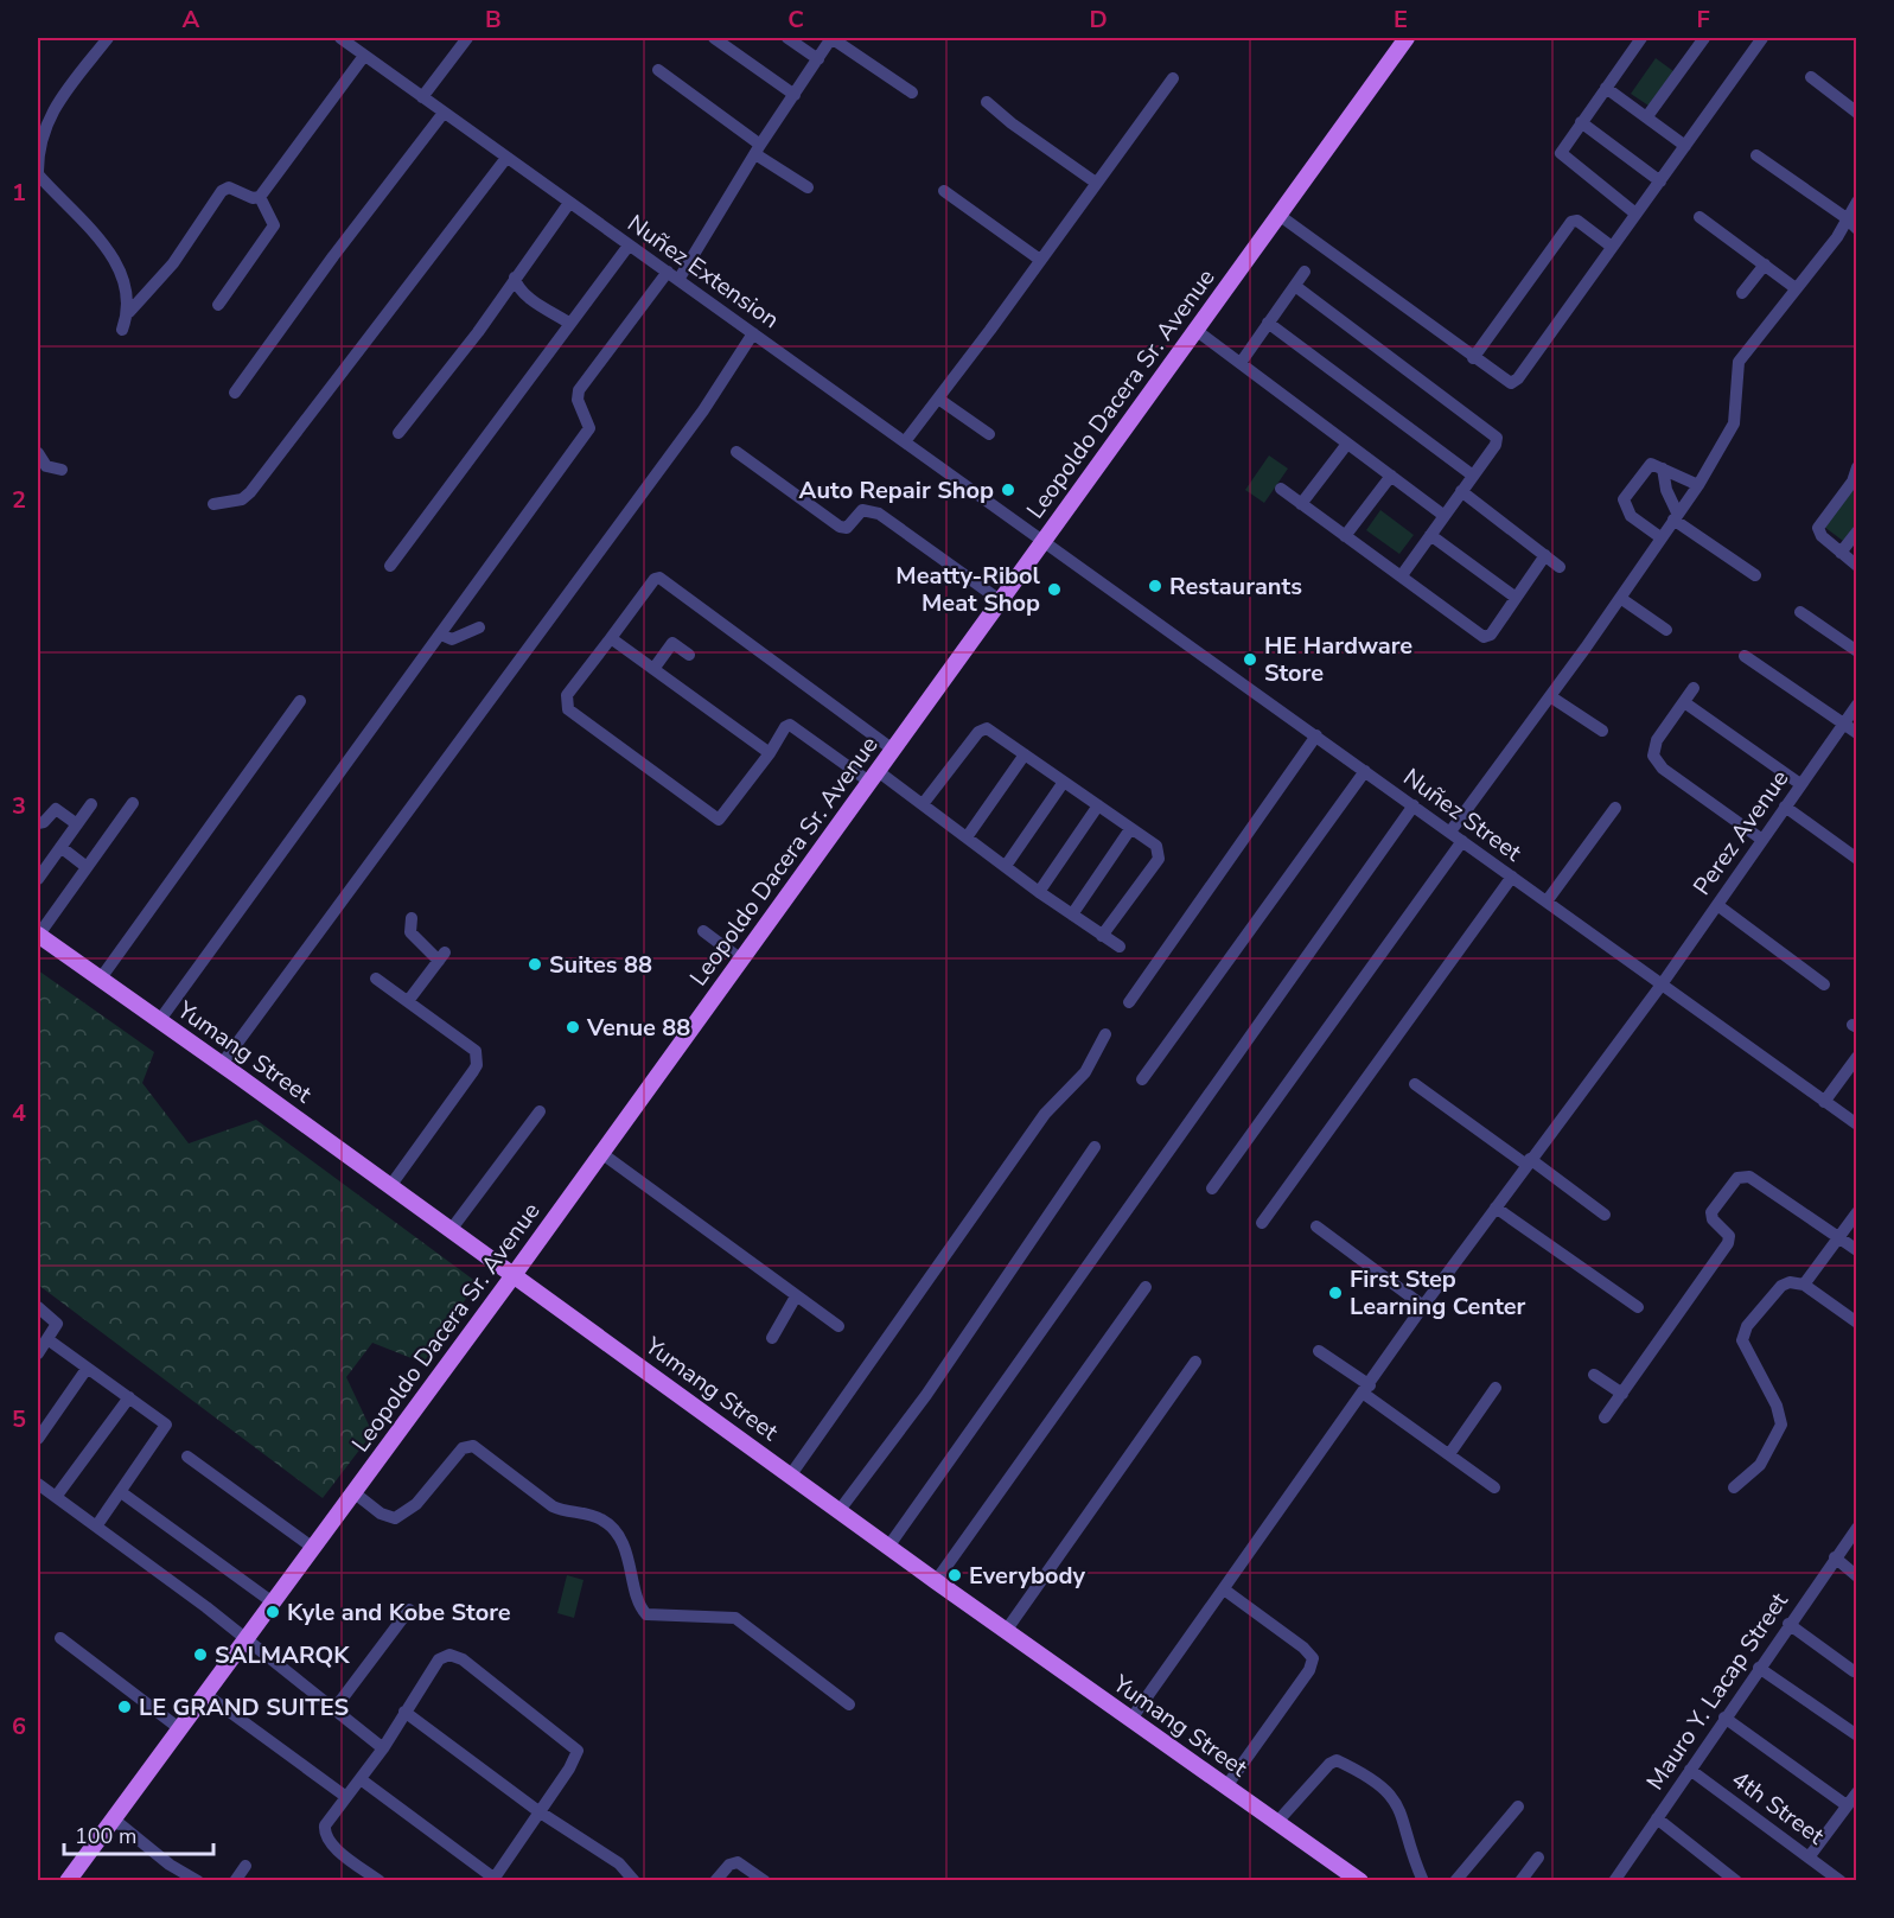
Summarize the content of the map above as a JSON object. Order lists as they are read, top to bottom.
{
  "streets": {
    "main road": ["Leopoldo Dacera Sr. Avenue", "Yumang Street"],
    "street": [
      "Nuñez Extension",
      "Nuñez Street",
      "Perez Avenue",
      "Mauro Y. Lacap Street",
      "4th Street"
    ]
  },
  "crossings": [
    ["Nuñez Extension", "Leopoldo Dacera Sr. Avenue"],
    ["Nuñez Extension", "Nuñez Street"],
    ["Leopoldo Dacera Sr. Avenue", "Nuñez Street"],
    ["Leopoldo Dacera Sr. Avenue", "Yumang Street"],
    ["Nuñez Street", "Perez Avenue"],
    ["Perez Avenue", "Yumang Street"],
    ["Mauro Y. Lacap Street", "4th Street"]
  ],
  "places": [
    "Auto Repair Shop",
    "Restaurants",
    "Meatty-Ribol Meat Shop",
    "HE Hardware Store",
    "Suites 88",
    "Venue 88",
    "First Step Learning Center",
    "Everybody",
    "Kyle and Kobe Store",
    "SALMARQK",
    "LE GRAND SUITES"
  ],
  "scale_bar": "100 m",
  "grid": {
    "columns": [
      "A",
      "B",
      "C",
      "D",
      "E",
      "F"
    ],
    "rows": [
      "1",
      "2",
      "3",
      "4",
      "5",
      "6"
    ]
  }
}
